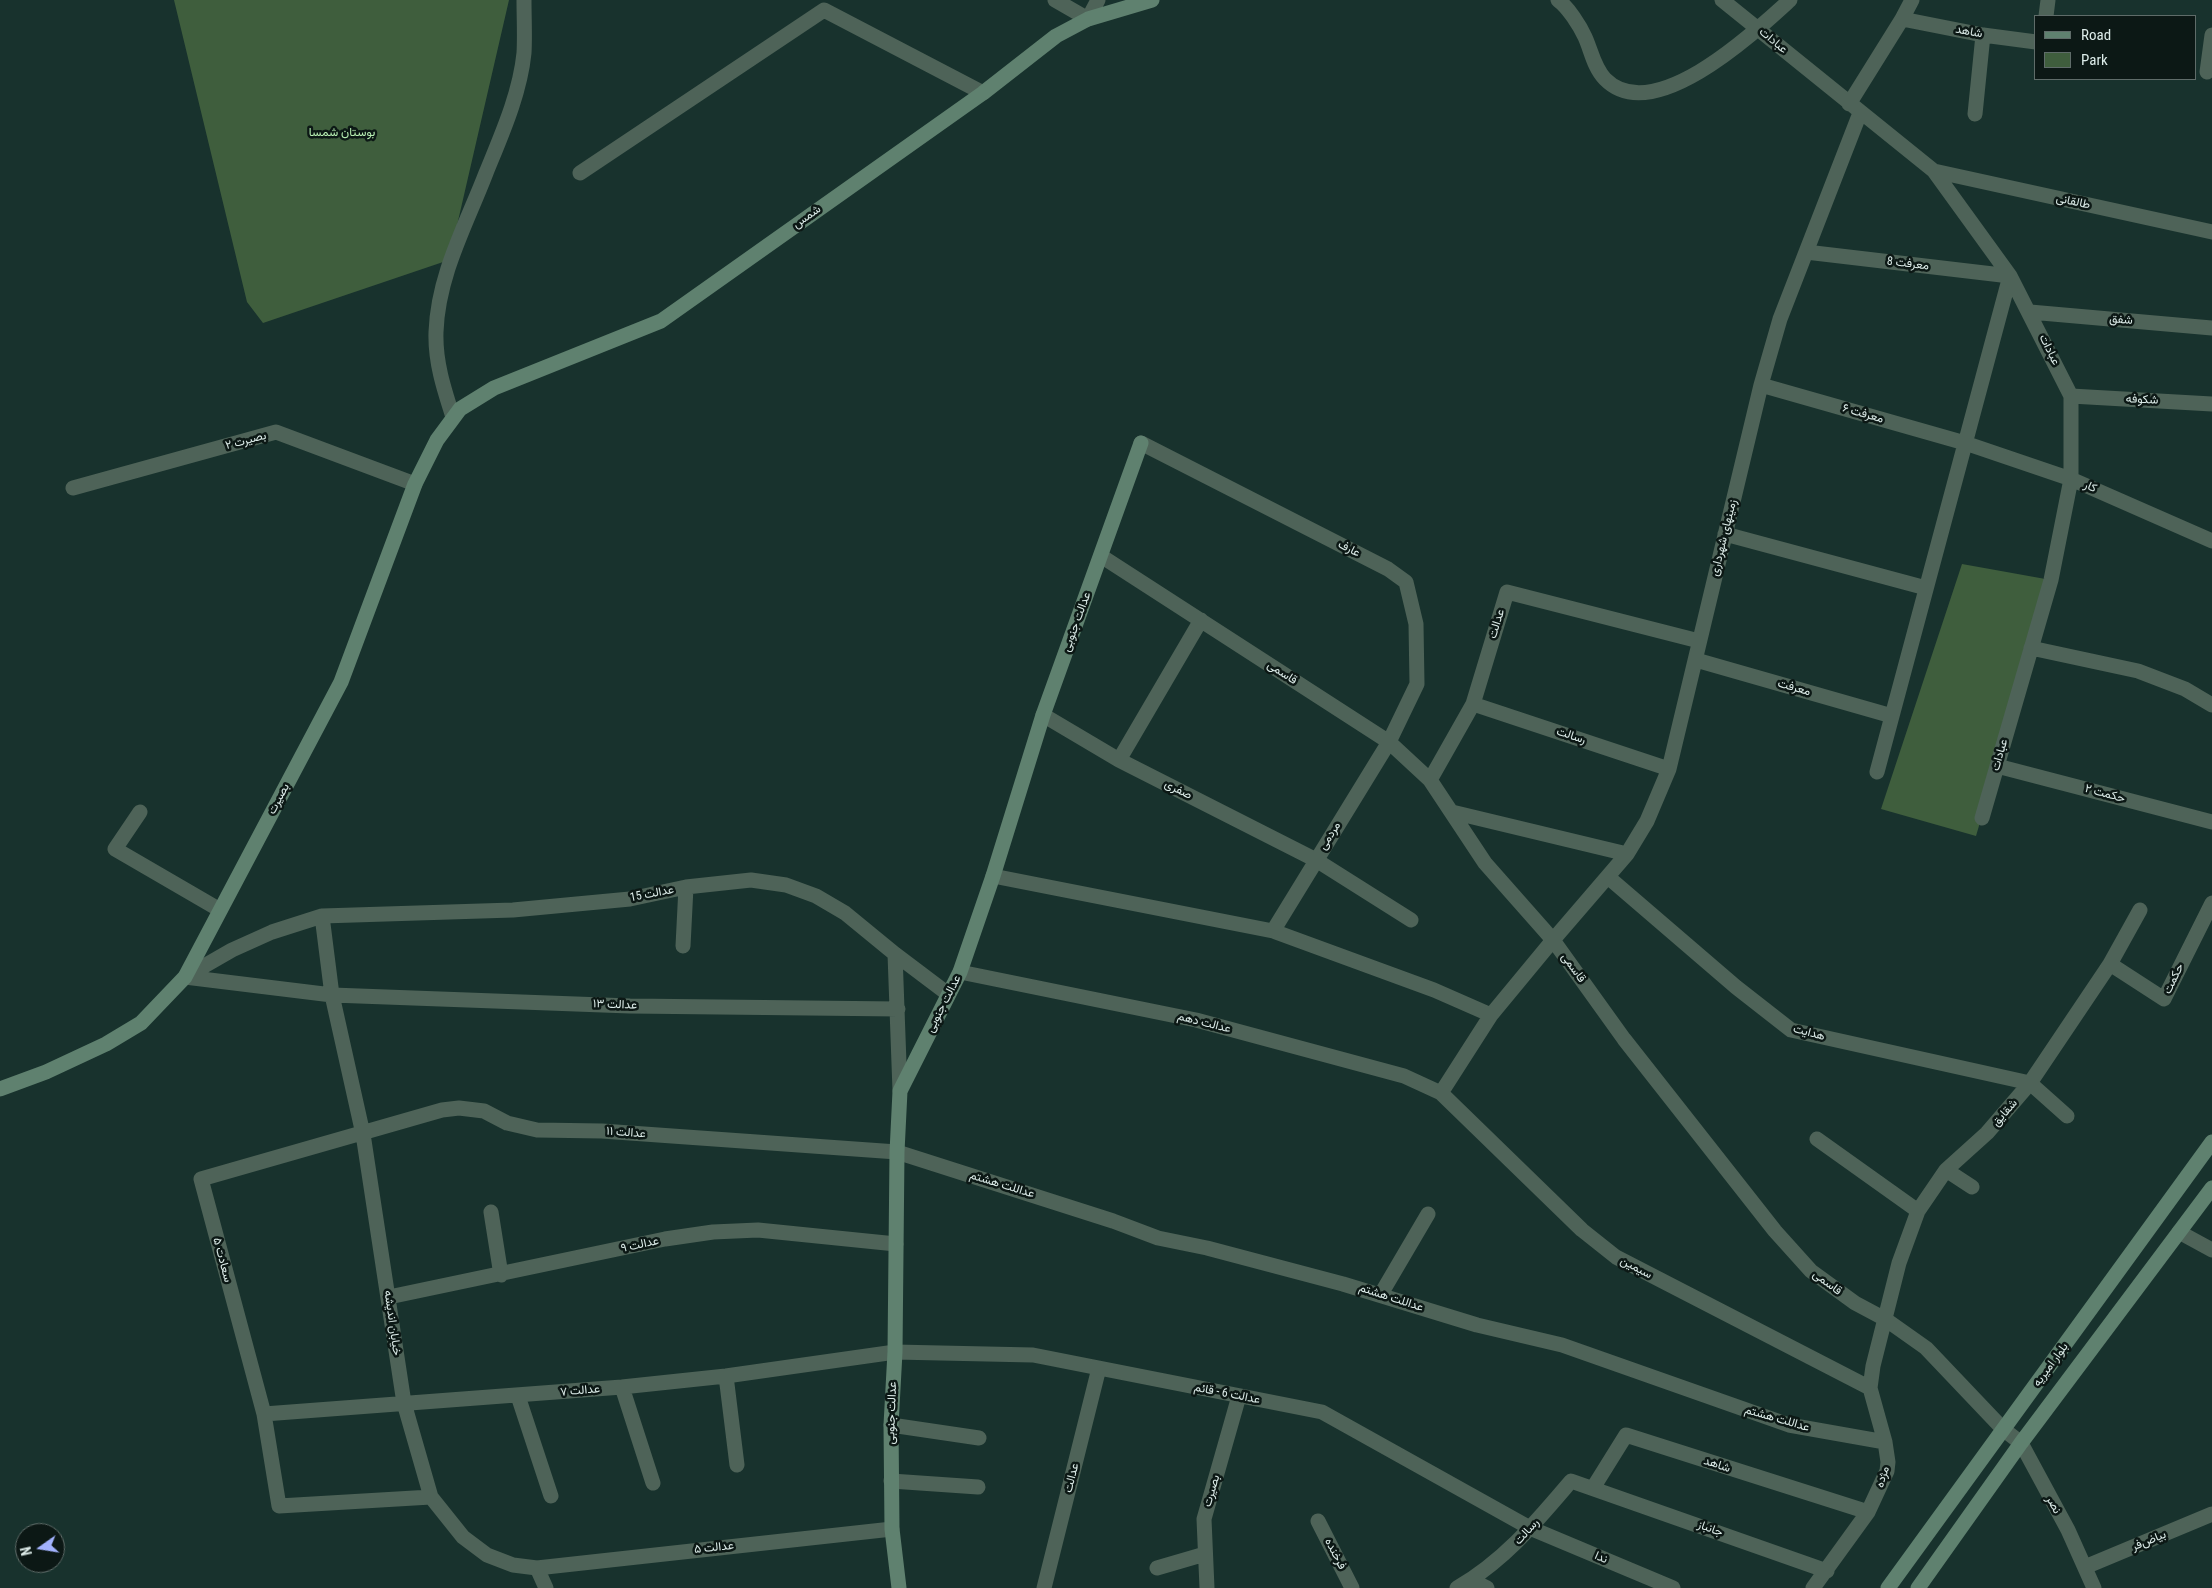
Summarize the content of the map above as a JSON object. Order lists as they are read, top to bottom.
{
  "streets": {
    "street": [
      "شاهد",
      "عبادات",
      "طالقانی",
      "شمس",
      "معرفت 8",
      "شفق",
      "شکوفه",
      "معرفت ۶",
      "بصیرت ۲",
      "کار",
      "زمینهای شهرداری",
      "عارف",
      "عدالت جنوبی",
      "عدالت",
      "قاسمی",
      "معرفت",
      "رسالت",
      "صفری",
      "حکمت ۲",
      "بصیرت",
      "مردمی",
      "عدالت 15",
      "حکمت",
      "عدالت ۱۳",
      "عدالت دهم",
      "هدایت",
      "شقایق",
      "عدالت ۱۱",
      "عداللت هشتم",
      "عدالت ۹",
      "سعادت ۵",
      "سیمین",
      "خیابان اندیشه",
      "بلوار امیریه",
      "عدالت ۷",
      "عدالت 6 - قائم",
      "مژده",
      "نصر",
      "جانباز",
      "بیاض‌فر",
      "عدالت ۵",
      "فرخنده",
      "ندا"
    ]
  },
  "crossings": [
    ["شاهد", "رسالت"],
    ["شاهد", "مژده"],
    ["شاهد", "جانباز"],
    ["عبادات", "طالقانی"],
    ["عبادات", "معرفت 8"],
    ["عبادات", "شفق"],
    ["عبادات", "شکوفه"],
    ["عبادات", "کار"],
    ["عبادات", "زمینهای شهرداری"],
    ["عبادات", "حکمت ۲"],
    ["شمس", "بصیرت"],
    ["معرفت 8", "زمینهای شهرداری"],
    ["معرفت ۶", "کار"],
    ["معرفت ۶", "زمینهای شهرداری"],
    ["بصیرت ۲", "بصیرت"],
    ["زمینهای شهرداری", "عدالت"],
    ["زمینهای شهرداری", "قاسمی"],
    ["زمینهای شهرداری", "معرفت"],
    ["زمینهای شهرداری", "رسالت"],
    ["زمینهای شهرداری", "عدالت دهم"],
    ["زمینهای شهرداری", "هدایت"],
    ["زمینهای شهرداری", "سیمین"],
    ["عارف", "عدالت جنوبی"],
    ["عارف", "قاسمی"],
    ["عارف", "مردمی"],
    ["عدالت جنوبی", "قاسمی"],
    ["عدالت جنوبی", "صفری"],
    ["عدالت جنوبی", "عدالت 15"],
    ["عدالت جنوبی", "عدالت دهم"],
    ["عدالت جنوبی", "عدالت ۱۱"],
    ["عدالت جنوبی", "عداللت هشتم"],
    ["عدالت جنوبی", "عدالت ۹"],
    ["عدالت جنوبی", "عدالت ۷"],
    ["عدالت جنوبی", "عدالت 6 - قائم"],
    ["عدالت جنوبی", "عدالت ۵"],
    ["عدالت", "قاسمی"],
    ["عدالت", "رسالت"],
    ["عدالت", "عدالت 6 - قائم"],
    ["قاسمی", "مردمی"],
    ["قاسمی", "شقایق"],
    ["قاسمی", "بلوار امیریه"],
    ["قاسمی", "مژده"],
    ["قاسمی", "نصر"],
    ["رسالت", "عدالت 6 - قائم"],
    ["رسالت", "جانباز"],
    ["رسالت", "ندا"],
    ["صفری", "مردمی"],
    ["بصیرت", "عدالت 15"],
    ["بصیرت", "عدالت ۱۳"],
    ["بصیرت", "عدالت 6 - قائم"],
    ["عدالت 15", "عدالت ۱۳"],
    ["عدالت 15", "خیابان اندیشه"],
    ["حکمت", "شقایق"],
    ["عدالت ۱۳", "خیابان اندیشه"],
    ["عدالت دهم", "سیمین"],
    ["هدایت", "شقایق"],
    ["شقایق", "مژده"],
    ["عدالت ۱۱", "عداللت هشتم"],
    ["عدالت ۱۱", "سعادت ۵"],
    ["عدالت ۱۱", "خیابان اندیشه"],
    ["عداللت هشتم", "مژده"],
    ["عدالت ۹", "خیابان اندیشه"],
    ["سعادت ۵", "خیابان اندیشه"],
    ["سعادت ۵", "عدالت ۷"],
    ["سیمین", "مژده"],
    ["خیابان اندیشه", "عدالت ۷"],
    ["خیابان اندیشه", "عدالت ۵"],
    ["بلوار امیریه", "نصر"],
    ["عدالت ۷", "عدالت 6 - قائم"],
    ["عدالت 6 - قائم", "ندا"],
    ["مژده", "جانباز"],
    ["نصر", "بیاض‌فر"]
  ],
  "parks": ["بوستان شمسا"],
  "legend": ["Road", "Park"],
  "north": "left"
}
